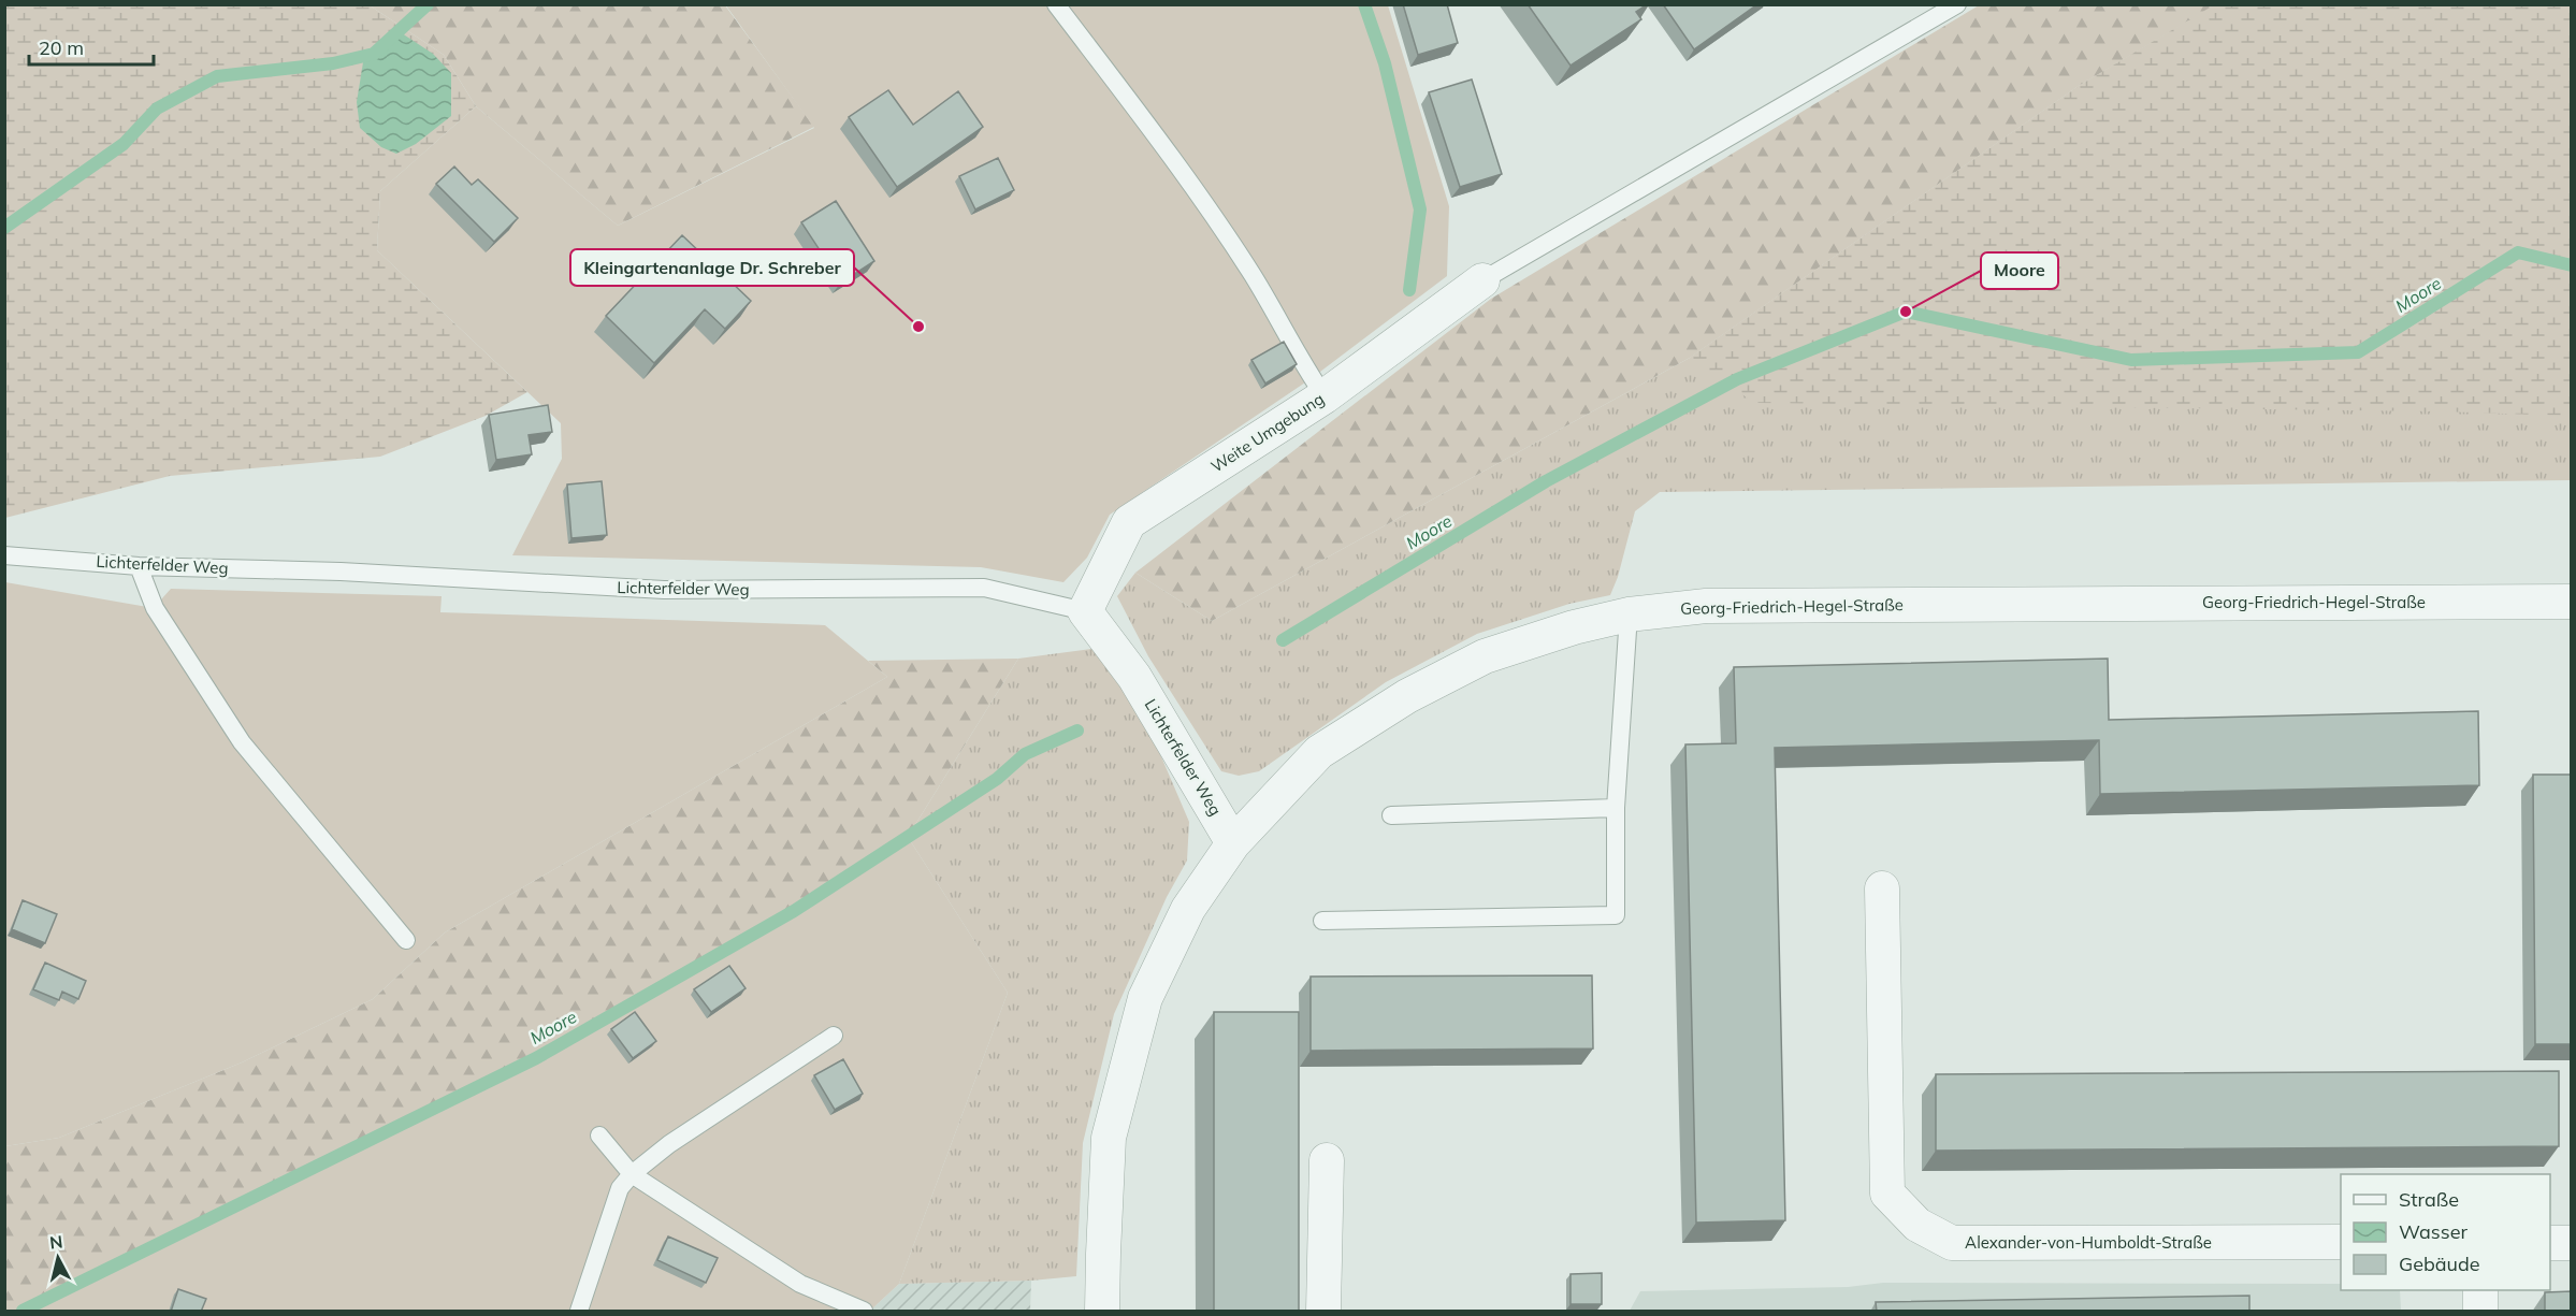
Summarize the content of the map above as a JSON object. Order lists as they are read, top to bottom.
{
  "streets": {
    "street": [
      "Weite Umgebung",
      "Lichterfelder Weg",
      "Georg-Friedrich-Hegel-Straße",
      "Alexander-von-Humboldt-Straße"
    ]
  },
  "crossings": [
    ["Weite Umgebung", "Lichterfelder Weg"],
    ["Lichterfelder Weg", "Georg-Friedrich-Hegel-Straße"]
  ],
  "water": ["Moore"],
  "places": ["Moore", "Kleingartenanlage Dr. Schreber"],
  "legend": ["Straße", "Wasser", "Gebäude"],
  "scale_bar": "20 m",
  "north": "top"
}
